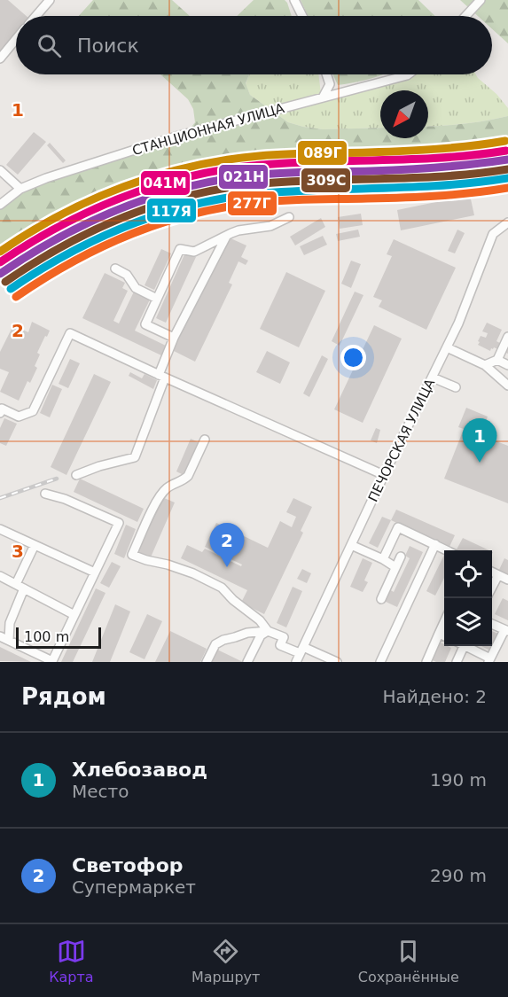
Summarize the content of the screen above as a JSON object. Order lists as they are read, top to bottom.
{
  "streets": {
    "street": ["СТАНЦИОННАЯ УЛИЦА", "ПЕЧОРСКАЯ УЛИЦА"]
  },
  "lines": [
    "transit line 089Г",
    "transit line 041М",
    "transit line 021Н",
    "transit line 309С",
    "transit line 117Я",
    "transit line 277Г"
  ],
  "scale_bar": "100 m",
  "north": "bottom left",
  "page": {
    "search": "Поиск",
    "pins": ["1", "2"],
    "scale": "100 m",
    "heading": ["Рядом", "Найдено: 2"],
    "list": [
      {
        "mark": "1",
        "name": "Хлебозавод",
        "note": "Место",
        "value": "190 m"
      },
      {
        "mark": "2",
        "name": "Светофор",
        "note": "Супермаркет",
        "value": "290 m"
      }
    ],
    "nav": ["Карта", "Маршрут", "Сохранённые"]
  },
  "grid": {
    "rows": ["1", "2", "3"]
  }
}
